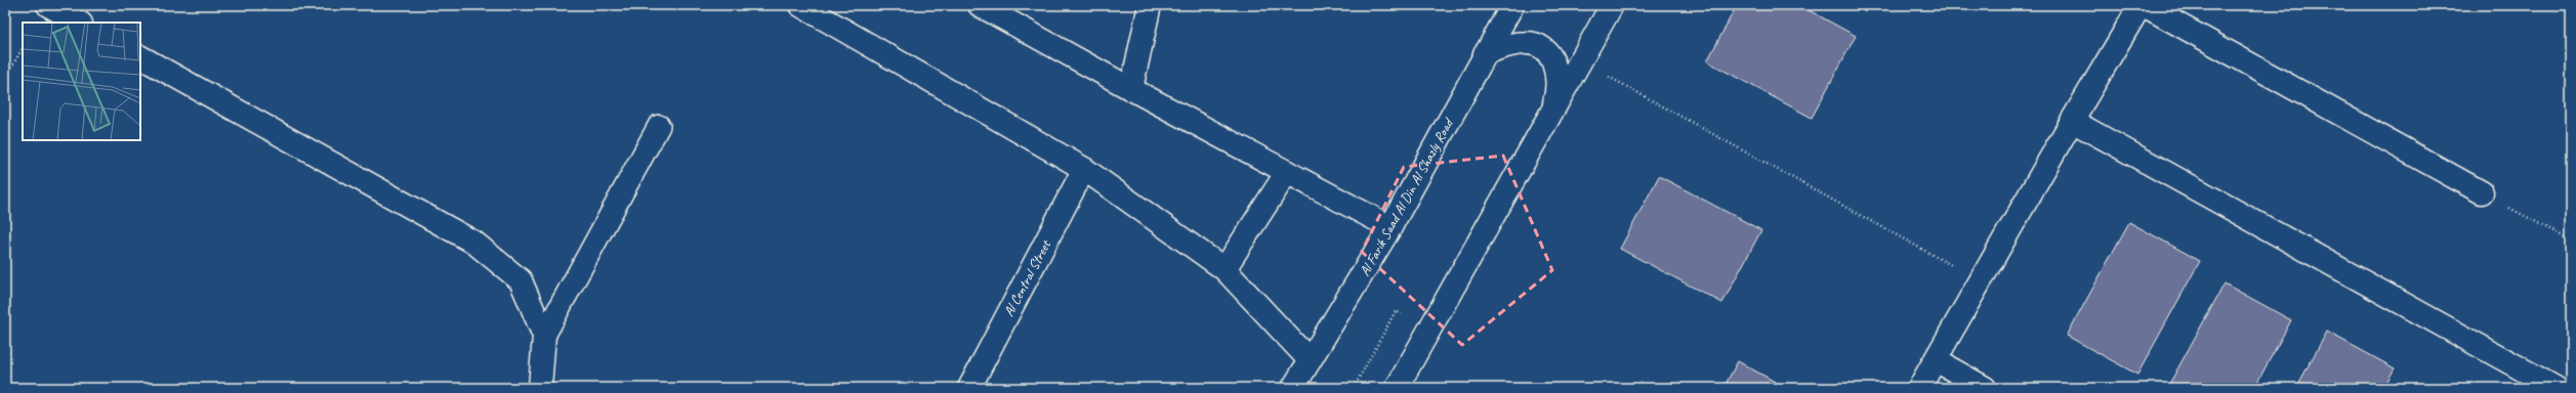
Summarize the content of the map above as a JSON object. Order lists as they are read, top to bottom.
{
  "streets": {
    "street": ["Al Farik Saad Al Din Al Shazly Road", "Al Central Street"]
  }
}
